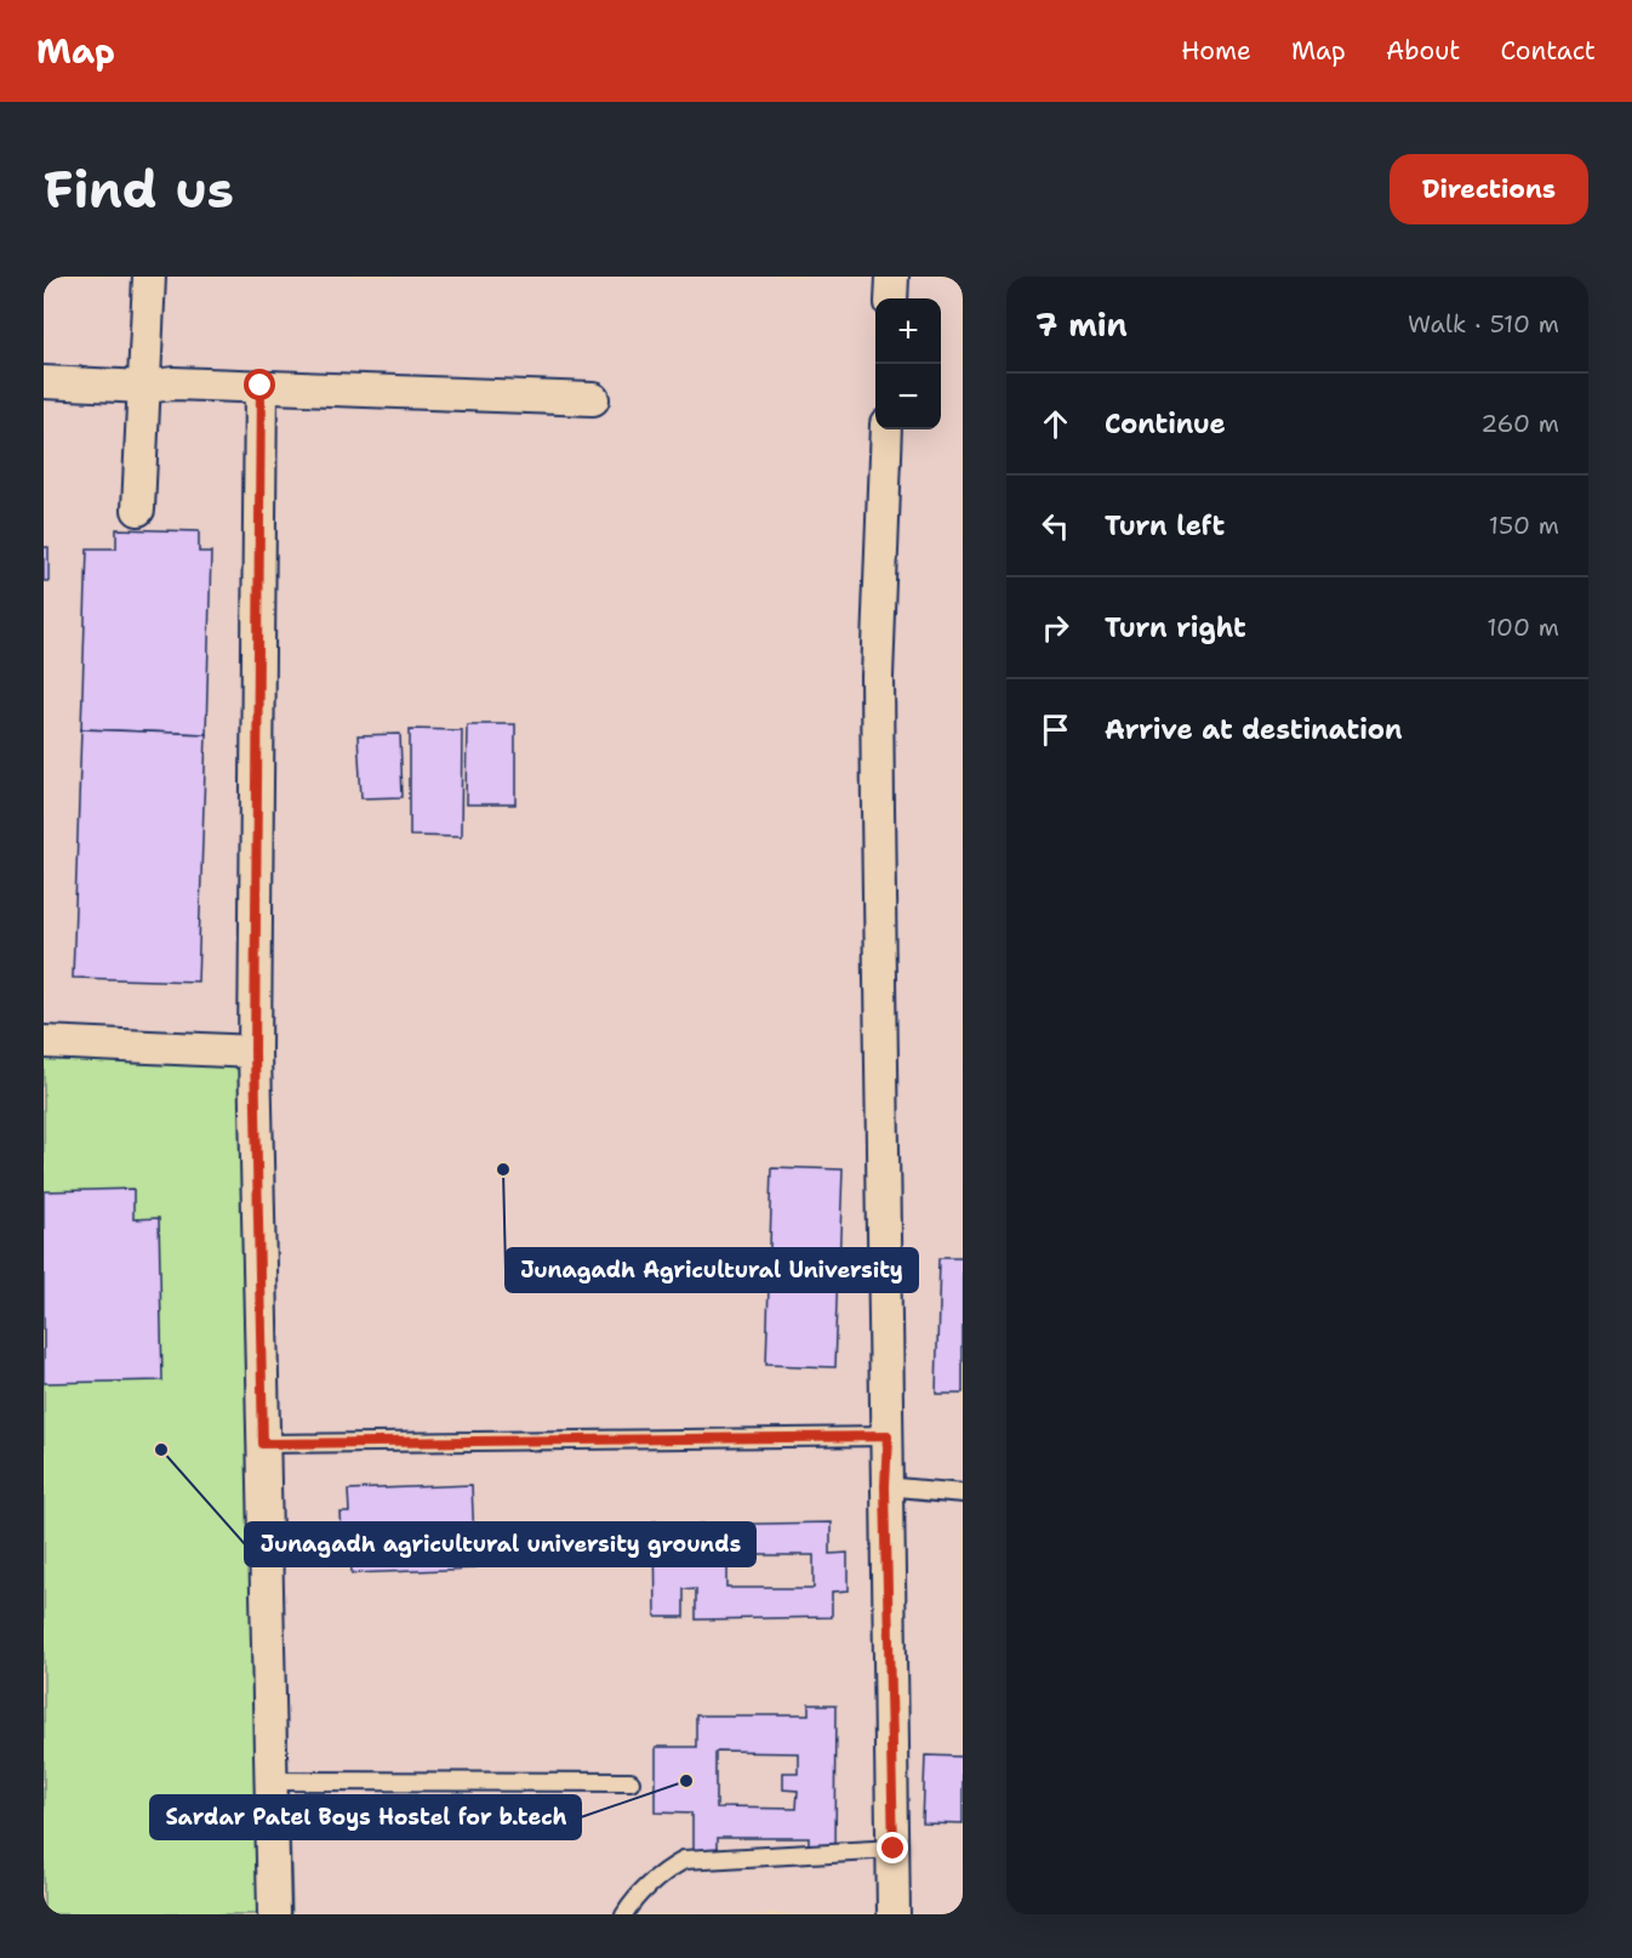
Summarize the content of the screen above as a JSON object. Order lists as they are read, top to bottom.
{
  "places": ["Junagadh Agricultural University", "Junagadh agricultural university grounds", "Sardar Patel Boys Hostel for b.tech"],
  "page": {
    "header": "Map",
    "nav": [
      "Home",
      "Map",
      "About",
      "Contact"
    ],
    "buttons": "Directions",
    "title": "Find us",
    "heading": ["7 min", "Walk · 510 m"],
    "map_buttons": ["+", "−"],
    "list": [
      ["Continue", "260 m"],
      ["Turn left", "150 m"],
      ["Turn right", "100 m"],
      "Arrive at destination"
    ]
  }
}
